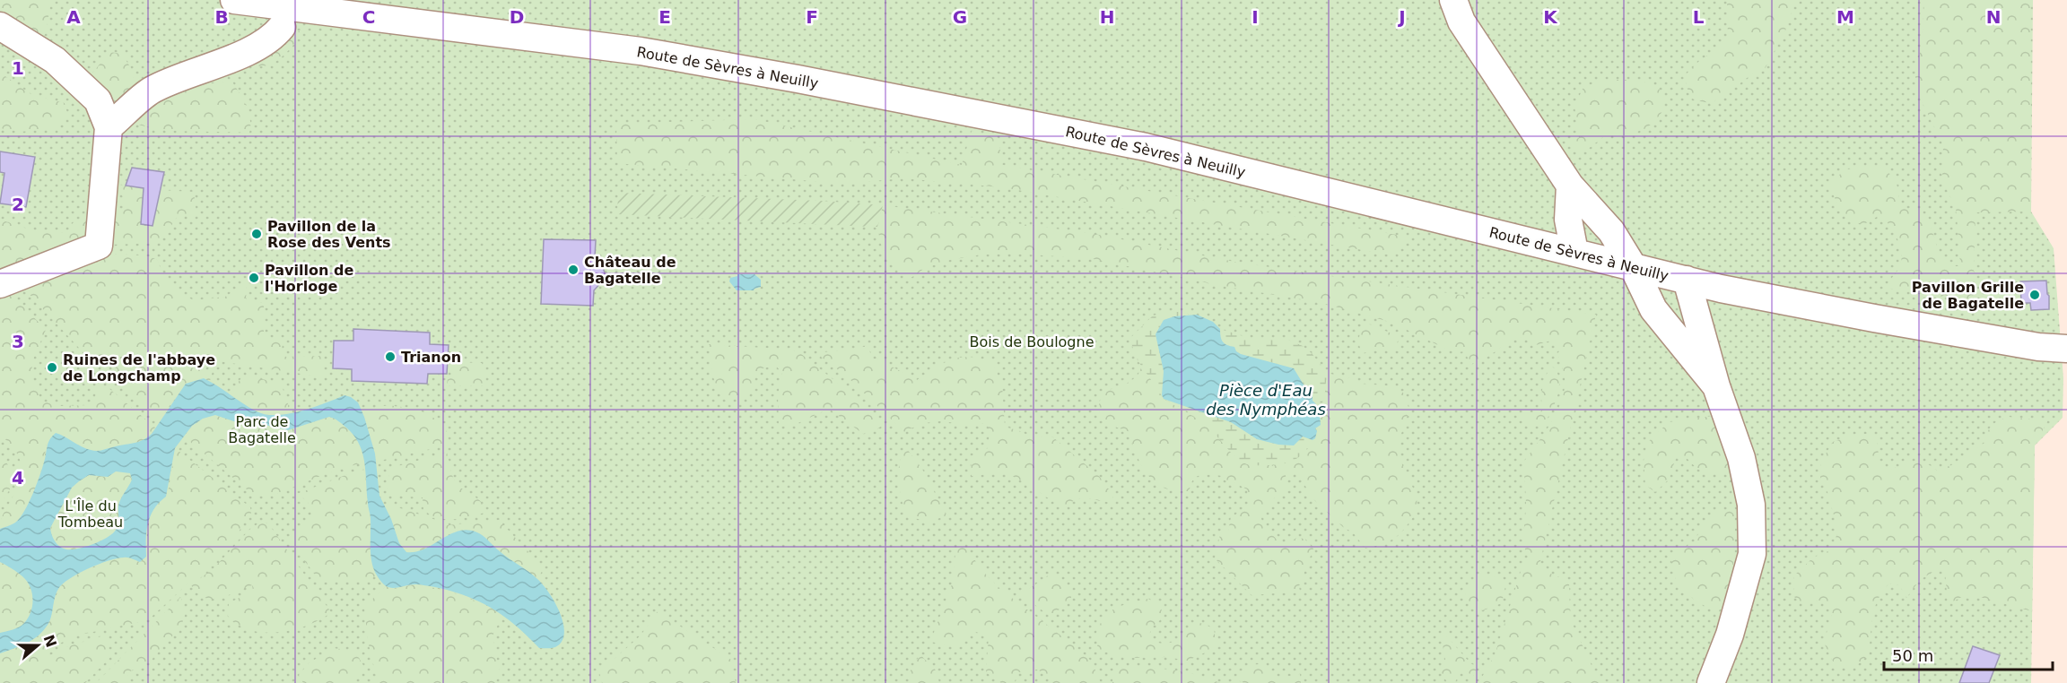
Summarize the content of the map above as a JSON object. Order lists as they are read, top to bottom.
{
  "streets": {
    "street": ["Route de Sèvres à Neuilly"]
  },
  "water": ["Pièce d'Eau des Nymphéas"],
  "parks": ["Bois de Boulogne", "Parc de Bagatelle", "L'Île du Tombeau"],
  "places": [
    "Pavillon de la Rose des Vents",
    "Château de Bagatelle",
    "Pavillon de l'Horloge",
    "Pavillon Grille de Bagatelle",
    "Trianon",
    "Ruines de l'abbaye de Longchamp"
  ],
  "scale_bar": "50 m",
  "north": "right",
  "grid": {
    "columns": [
      "A",
      "B",
      "C",
      "D",
      "E",
      "F",
      "G",
      "H",
      "I",
      "J",
      "K",
      "L",
      "M",
      "N"
    ],
    "rows": [
      "1",
      "2",
      "3",
      "4"
    ]
  }
}
